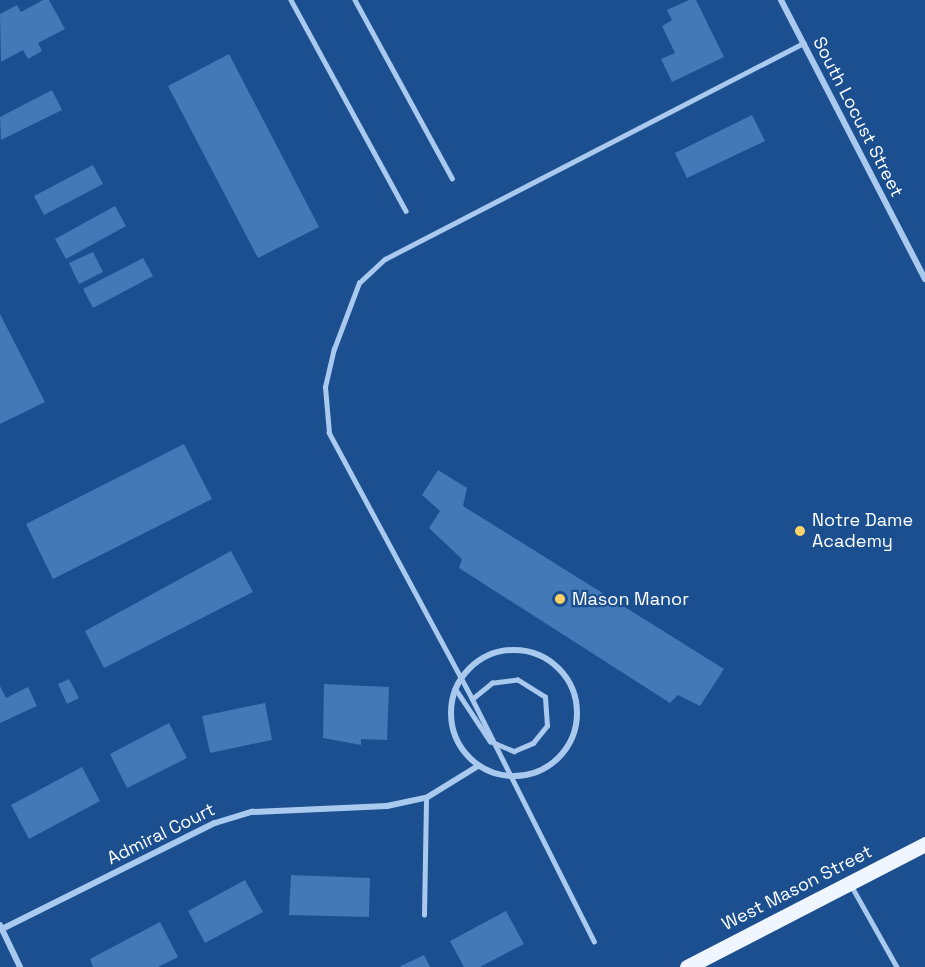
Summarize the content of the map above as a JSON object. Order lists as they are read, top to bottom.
{
  "streets": {
    "main road": ["West Mason Street"],
    "street": ["South Locust Street", "Admiral Court"]
  },
  "places": ["Notre Dame Academy", "Mason Manor"]
}
